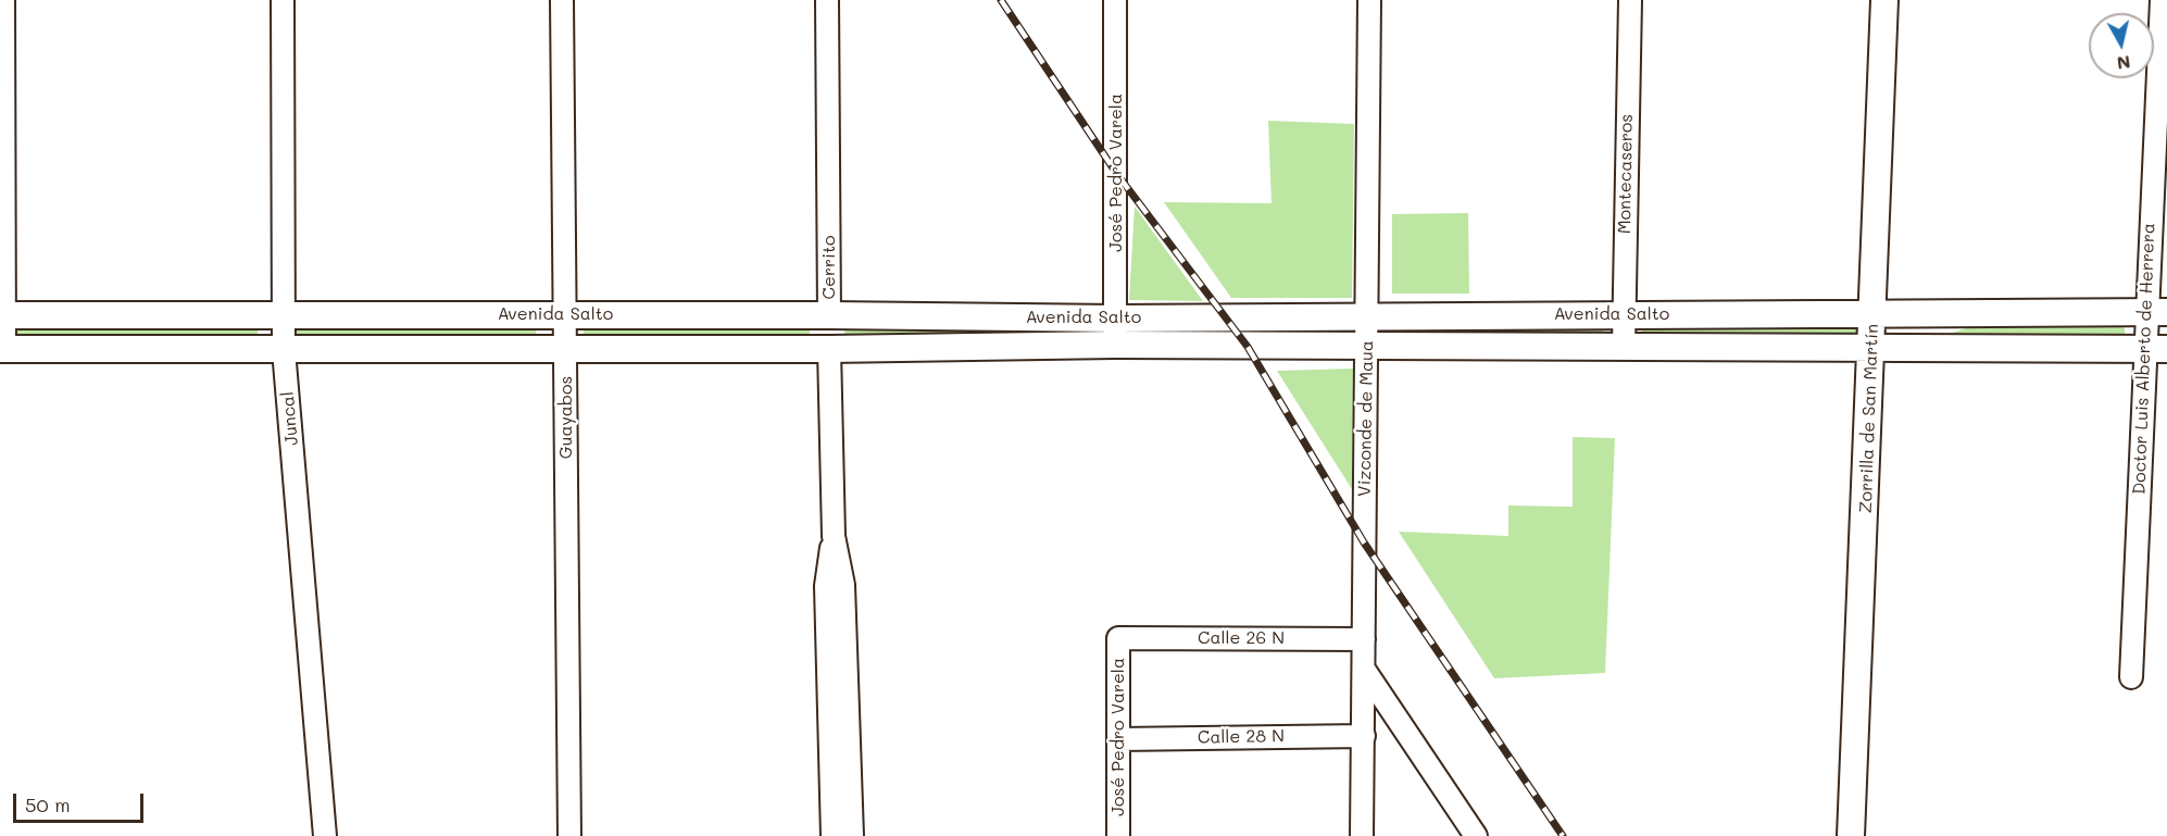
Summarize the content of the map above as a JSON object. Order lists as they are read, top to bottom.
{
  "streets": {
    "street": [
      "José Pedro Varela",
      "Montecaseros",
      "Cerrito",
      "Avenida Salto",
      "Doctor Luis Alberto de Herrera",
      "Guayabos",
      "Juncal",
      "Vizconde de Maua",
      "Zorrilla de San Martín",
      "Calle 26 N",
      "Calle 28 N"
    ]
  },
  "crossings": [
    ["José Pedro Varela", "Avenida Salto"],
    ["José Pedro Varela", "Calle 26 N"],
    ["José Pedro Varela", "Calle 28 N"],
    ["Montecaseros", "Avenida Salto"],
    ["Cerrito", "Avenida Salto"],
    ["Avenida Salto", "Doctor Luis Alberto de Herrera"],
    ["Avenida Salto", "Guayabos"],
    ["Avenida Salto", "Juncal"],
    ["Avenida Salto", "Vizconde de Maua"],
    ["Avenida Salto", "Zorrilla de San Martín"],
    ["Vizconde de Maua", "Calle 26 N"],
    ["Vizconde de Maua", "Calle 28 N"]
  ],
  "scale_bar": "50 m",
  "north": "bottom"
}
